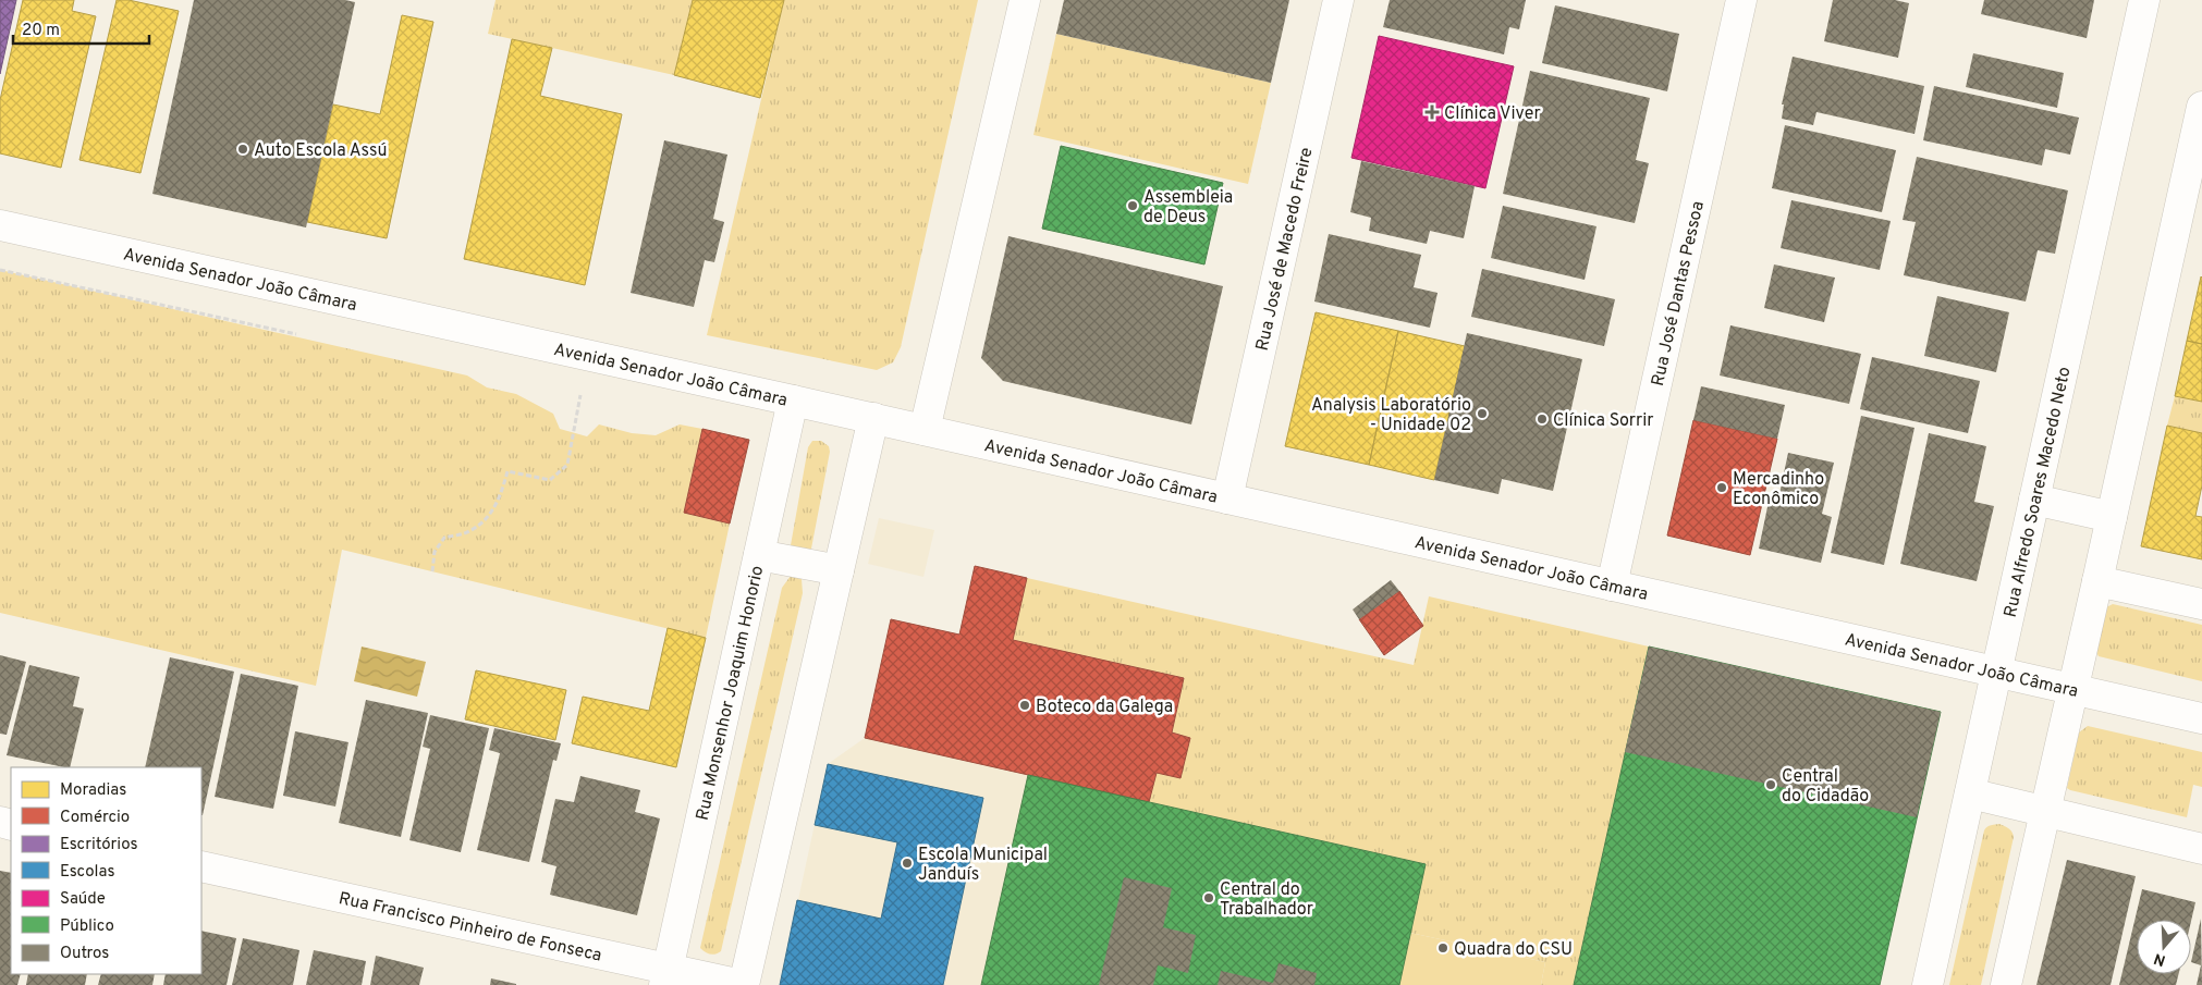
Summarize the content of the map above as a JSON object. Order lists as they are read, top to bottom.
{
  "streets": {
    "street": [
      "Rua José de Macedo Freire",
      "Avenida Senador João Câmara",
      "Rua José Dantas Pessoa",
      "Rua Alfredo Soares Macedo Neto",
      "Rua Monsenhor Joaquim Honorio",
      "Rua Francisco Pinheiro de Fonseca"
    ]
  },
  "crossings": [
    ["Rua José de Macedo Freire", "Avenida Senador João Câmara"],
    ["Avenida Senador João Câmara", "Rua José Dantas Pessoa"],
    ["Avenida Senador João Câmara", "Rua Alfredo Soares Macedo Neto"],
    ["Avenida Senador João Câmara", "Rua Monsenhor Joaquim Honorio"],
    ["Rua Monsenhor Joaquim Honorio", "Rua Francisco Pinheiro de Fonseca"]
  ],
  "places": {
    "health": ["Clínica Viver"],
    "other": [
      "Auto Escola Assú",
      "Assembleia de Deus",
      "Analysis Laboratório - Unidade 02",
      "Clínica Sorrir",
      "Mercadinho Econômico",
      "Boteco da Galega",
      "Central do Cidadão",
      "Escola Municipal Janduís",
      "Central do Trabalhador",
      "Quadra do CSU"
    ]
  },
  "legend": [
    "Moradias",
    "Comércio",
    "Escritórios",
    "Escolas",
    "Saúde",
    "Público",
    "Outros"
  ],
  "scale_bar": "20 m",
  "north": "bottom"
}
